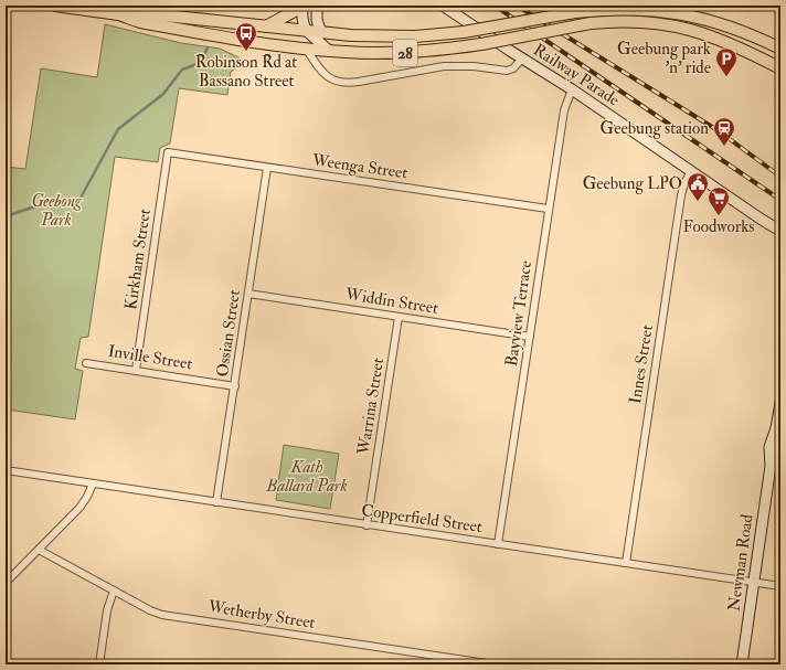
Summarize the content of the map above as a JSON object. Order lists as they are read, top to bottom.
{
  "streets": {
    "main road": ["28", "Railway Parade", "Newman Road"],
    "street": [
      "Weenga Street",
      "Kirkham Street",
      "Widdin Street",
      "Bayview Terrace",
      "Ossian Street",
      "Inville Street",
      "Innes Street",
      "Warrina Street",
      "Copperfield Street",
      "Wetherby Street"
    ]
  },
  "crossings": [
    ["Railway Parade", "Bayview Terrace"],
    ["Railway Parade", "Innes Street"],
    ["Weenga Street", "Kirkham Street"],
    ["Weenga Street", "Bayview Terrace"],
    ["Weenga Street", "Ossian Street"],
    ["Kirkham Street", "Inville Street"],
    ["Widdin Street", "Bayview Terrace"],
    ["Widdin Street", "Ossian Street"],
    ["Widdin Street", "Warrina Street"],
    ["Bayview Terrace", "Copperfield Street"],
    ["Ossian Street", "Inville Street"],
    ["Ossian Street", "Copperfield Street"],
    ["Innes Street", "Copperfield Street"],
    ["Warrina Street", "Copperfield Street"],
    ["Copperfield Street", "Newman Road"]
  ],
  "parks": ["Geebong Park", "Kath Ballard Park"],
  "places": {
    "bus stop": ["Robinson Rd at Bassano Street"],
    "parking": ["Geebung park 'n' ride"],
    "station": ["Geebung station"],
    "public building": ["Geebung LPO"],
    "supermarket": ["Foodworks"]
  }
}
